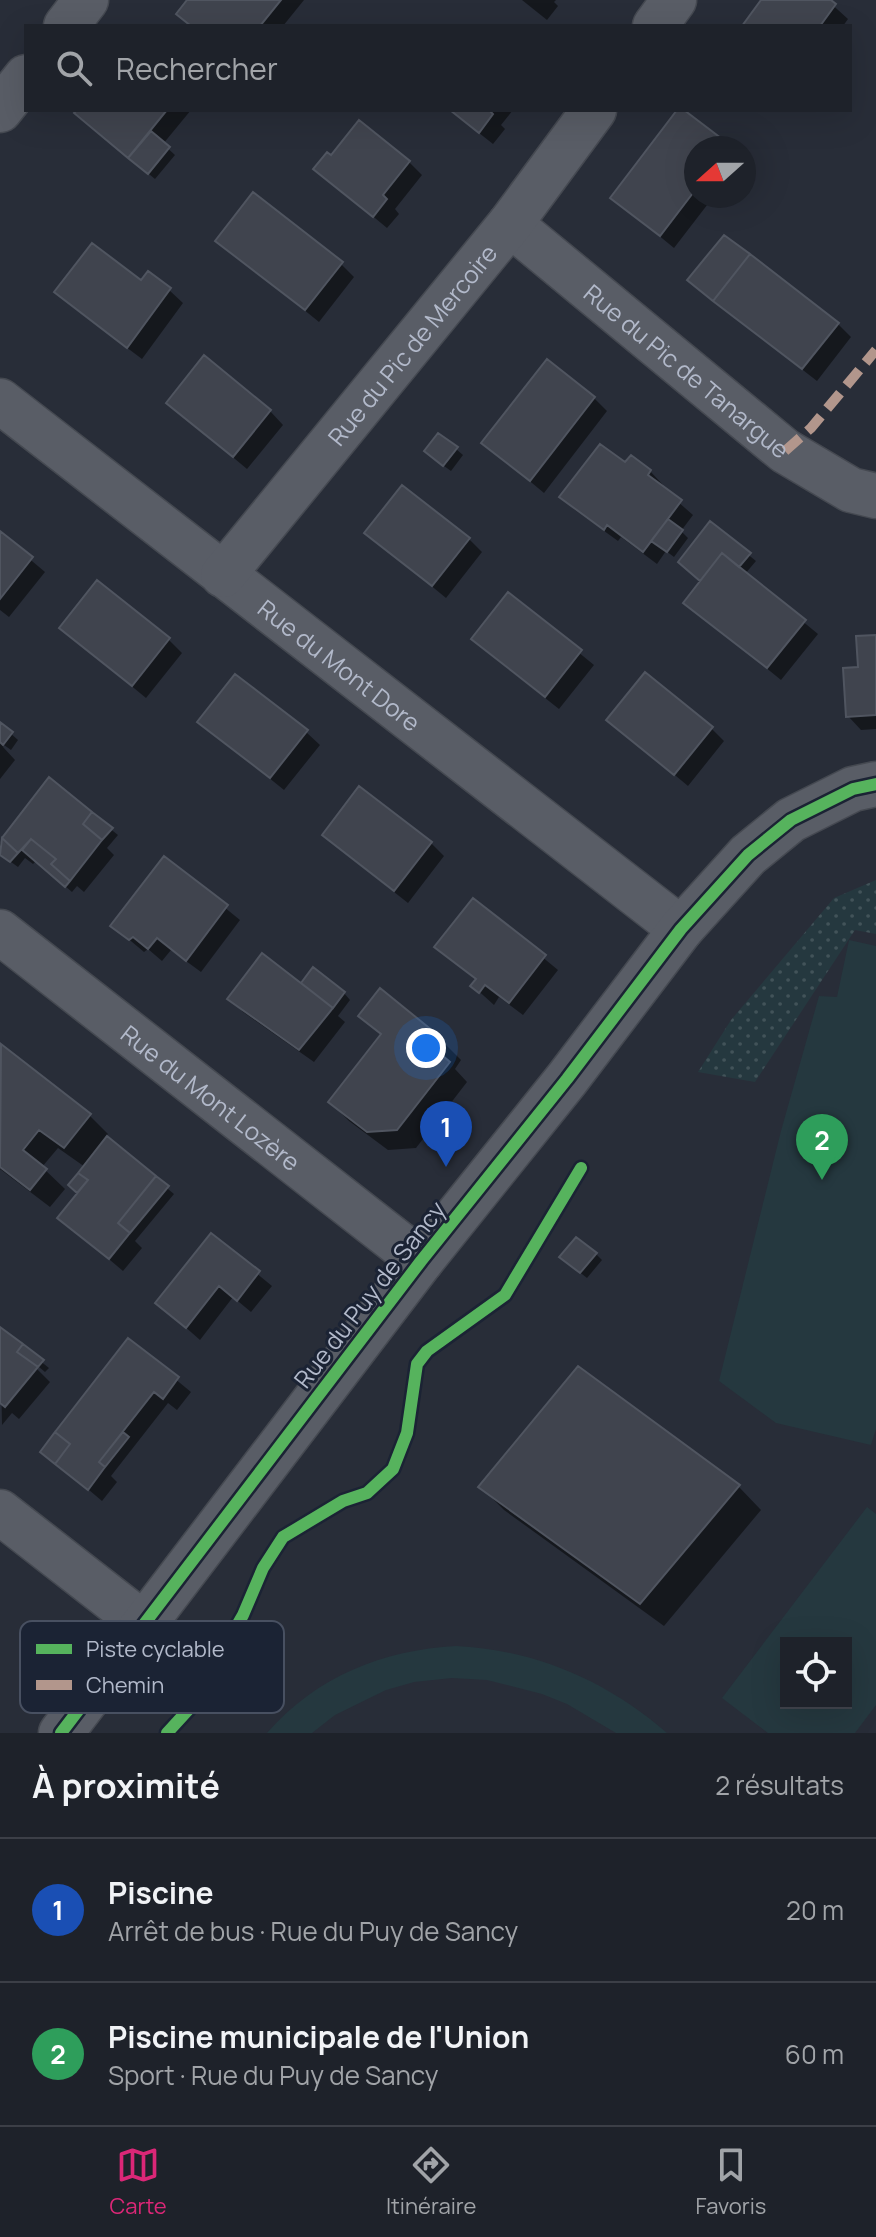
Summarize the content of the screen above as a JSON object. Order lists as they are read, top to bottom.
{
  "streets": {
    "street": [
      "Rue du Pic de Mercoire",
      "Rue du Pic de Tanargue",
      "Rue du Mont Dore",
      "Rue du Mont Lozère",
      "Rue du Puy de Sancy"
    ]
  },
  "crossings": [
    ["Rue du Pic de Mercoire", "Rue du Pic de Tanargue"],
    ["Rue du Pic de Mercoire", "Rue du Mont Dore"],
    ["Rue du Mont Dore", "Rue du Puy de Sancy"],
    ["Rue du Mont Lozère", "Rue du Puy de Sancy"]
  ],
  "legend": ["Piste cyclable", "Chemin"],
  "north": "left",
  "page": {
    "search": "Rechercher",
    "pins": ["1", "2"],
    "heading": ["À proximité", "2 résultats"],
    "list": [
      {
        "mark": "1",
        "name": "Piscine",
        "note": "Arrêt de bus · Rue du Puy de Sancy",
        "value": "20 m"
      },
      {
        "mark": "2",
        "name": "Piscine municipale de l'Union",
        "note": "Sport · Rue du Puy de Sancy",
        "value": "60 m"
      }
    ],
    "nav": ["Carte", "Itinéraire", "Favoris"]
  }
}
